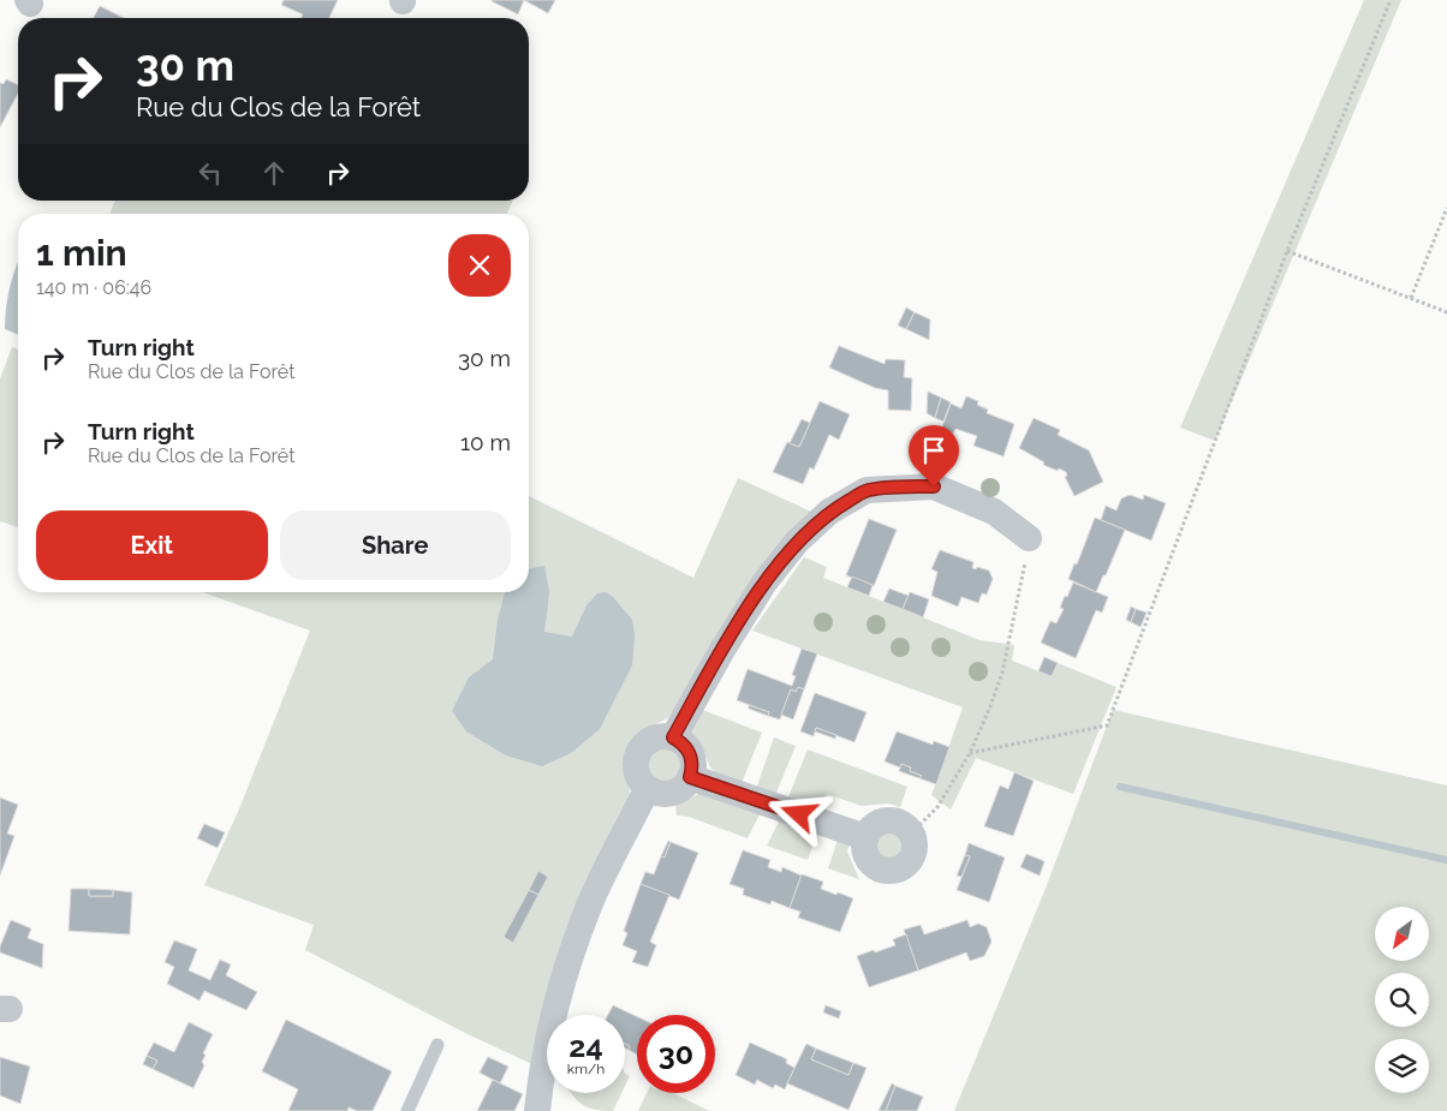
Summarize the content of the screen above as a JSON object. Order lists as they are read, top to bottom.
{
  "north": "bottom left",
  "page": {
    "turn": ["30 m", "Rue du Clos de la Forêt"],
    "heading": ["1 min", "140 m · 06:46"],
    "list": [
      {
        "name": "Turn right",
        "note": "Rue du Clos de la Forêt",
        "value": "30 m"
      },
      {
        "name": "Turn right",
        "note": "Rue du Clos de la Forêt",
        "value": "10 m"
      }
    ],
    "buttons": ["Exit", "Share"],
    "speed": "24 km/h",
    "limit": "30"
  }
}
